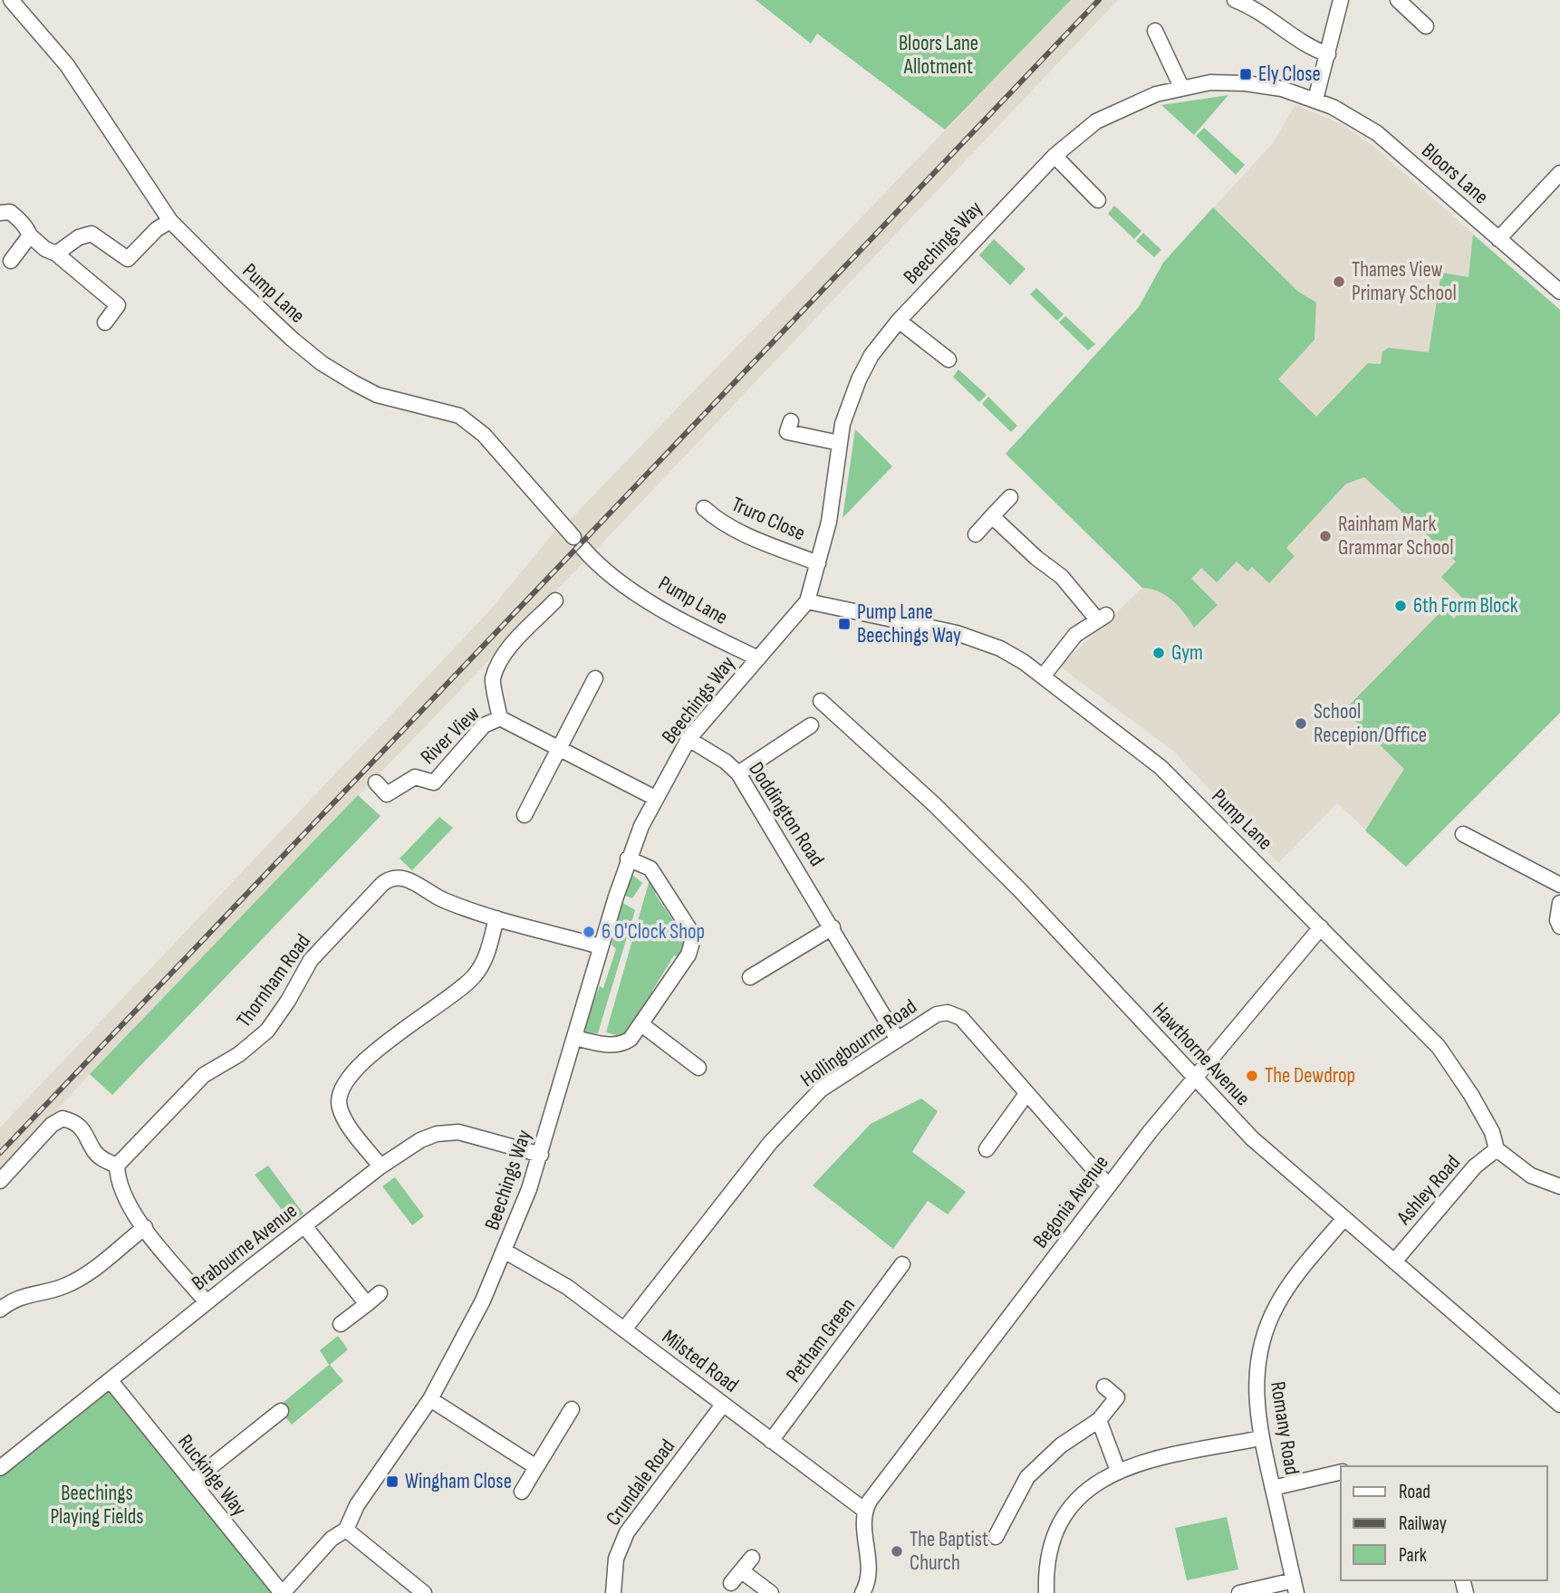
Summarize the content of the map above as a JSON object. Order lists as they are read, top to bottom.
{
  "streets": {
    "street": [
      "Bloors Lane",
      "Beechings Way",
      "Pump Lane",
      "Truro Close",
      "River View",
      "Doddington Road",
      "Thornham Road",
      "Hollingbourne Road",
      "Hawthorne Avenue",
      "Ashley Road",
      "Begonia Avenue",
      "Brabourne Avenue",
      "Petham Green",
      "Milsted Road",
      "Romany Road",
      "Ruckinge Way",
      "Crundale Road"
    ]
  },
  "crossings": [
    ["Bloors Lane", "Beechings Way"],
    ["Beechings Way", "Pump Lane"],
    ["Beechings Way", "Truro Close"],
    ["Beechings Way", "Doddington Road"],
    ["Beechings Way", "Thornham Road"],
    ["Beechings Way", "Brabourne Avenue"],
    ["Beechings Way", "Milsted Road"],
    ["Beechings Way", "Ruckinge Way"],
    ["Pump Lane", "Ashley Road"],
    ["Pump Lane", "Begonia Avenue"],
    ["Doddington Road", "Hollingbourne Road"],
    ["Doddington Road", "Hawthorne Avenue"],
    ["Hollingbourne Road", "Begonia Avenue"],
    ["Hollingbourne Road", "Milsted Road"],
    ["Hawthorne Avenue", "Ashley Road"],
    ["Hawthorne Avenue", "Begonia Avenue"],
    ["Hawthorne Avenue", "Romany Road"],
    ["Begonia Avenue", "Milsted Road"],
    ["Brabourne Avenue", "Ruckinge Way"],
    ["Petham Green", "Milsted Road"],
    ["Milsted Road", "Crundale Road"]
  ],
  "parks": ["Bloors Lane Allotment", "Beechings Playing Fields"],
  "places": {
    "transit": ["Ely Close", "Pump Lane Beechings Way", "Wingham Close"],
    "other": [
      "Thames View Primary School",
      "Rainham Mark Grammar School",
      "6th Form Block",
      "Gym",
      "School Recepion/Office",
      "6 O'Clock Shop",
      "The Dewdrop",
      "The Baptist Church"
    ]
  },
  "legend": ["Road", "Railway", "Park"]
}
